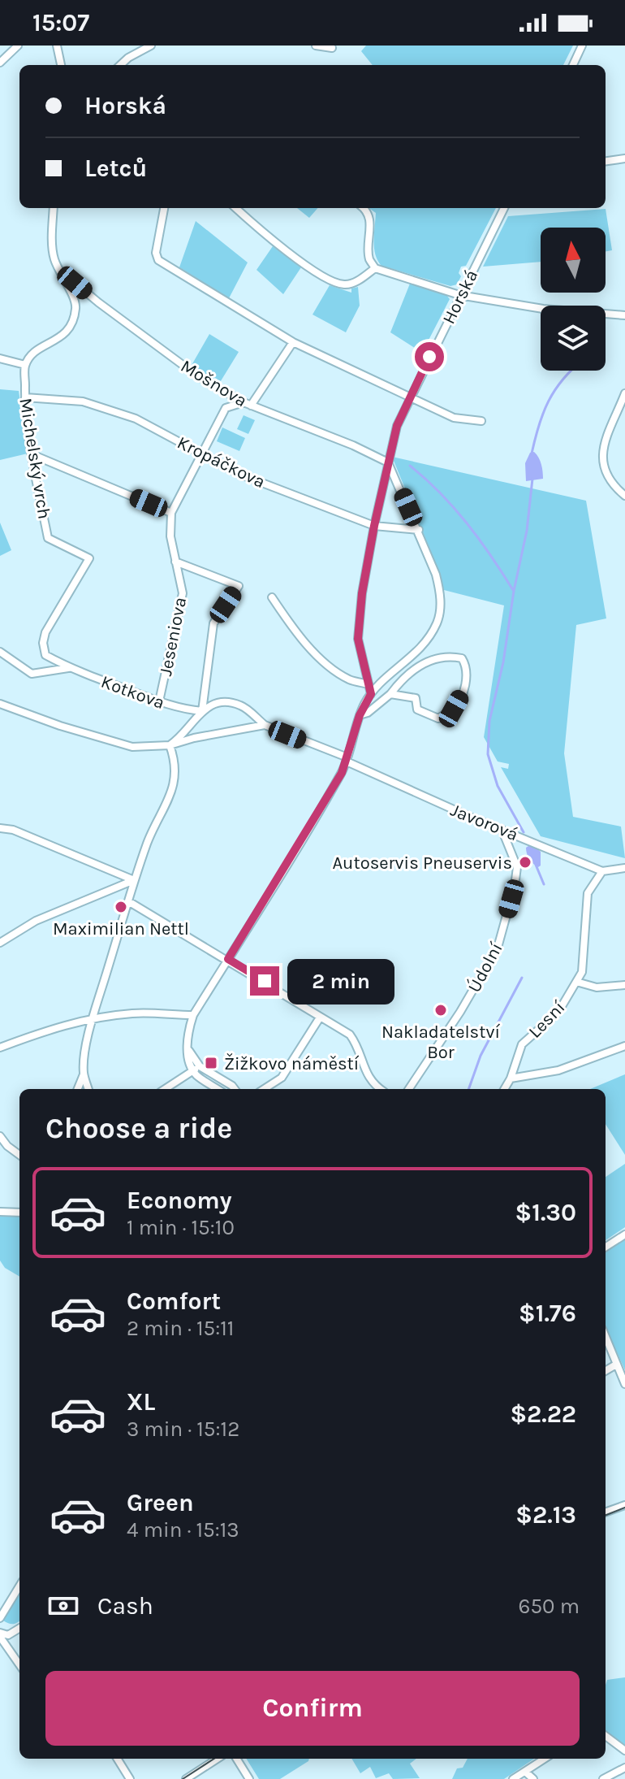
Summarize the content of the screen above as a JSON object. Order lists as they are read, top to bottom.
{
  "streets": {
    "street": [
      "Horská",
      "Mošnova",
      "Michelský vrch",
      "Kropáčkova",
      "Jeseniova",
      "Kotkova",
      "Javorová",
      "Údolní",
      "Lesní"
    ]
  },
  "crossings": [
    ["Horská", "Mošnova"],
    ["Horská", "Kropáčkova"],
    ["Mošnova", "Jeseniova"],
    ["Michelský vrch", "Kropáčkova"],
    ["Michelský vrch", "Kotkova"],
    ["Kropáčkova", "Jeseniova"],
    ["Jeseniova", "Kotkova"],
    ["Kotkova", "Javorová"],
    ["Javorová", "Údolní"],
    ["Javorová", "Lesní"]
  ],
  "places": {
    "other": ["Autoservis Pneuservis", "Maximilian Nettl", "Nakladatelství Bor"],
    "transit": ["Žižkovo náměstí"]
  },
  "north": "top",
  "page": {
    "status": "15:07",
    "banner": ["Horská", "Letců"],
    "bubble": "2 min",
    "heading": "Choose a ride",
    "list": [
      {
        "name": "Economy",
        "note": "1 min · 15:10",
        "value": "$1.30"
      },
      {
        "name": "Comfort",
        "note": "2 min · 15:11",
        "value": "$1.76"
      },
      {
        "name": "XL",
        "note": "3 min · 15:12",
        "value": "$2.22"
      },
      {
        "name": "Green",
        "note": "4 min · 15:13",
        "value": "$2.13"
      }
    ],
    "pay": ["Cash", "650 m"],
    "buttons": "Confirm"
  }
}
